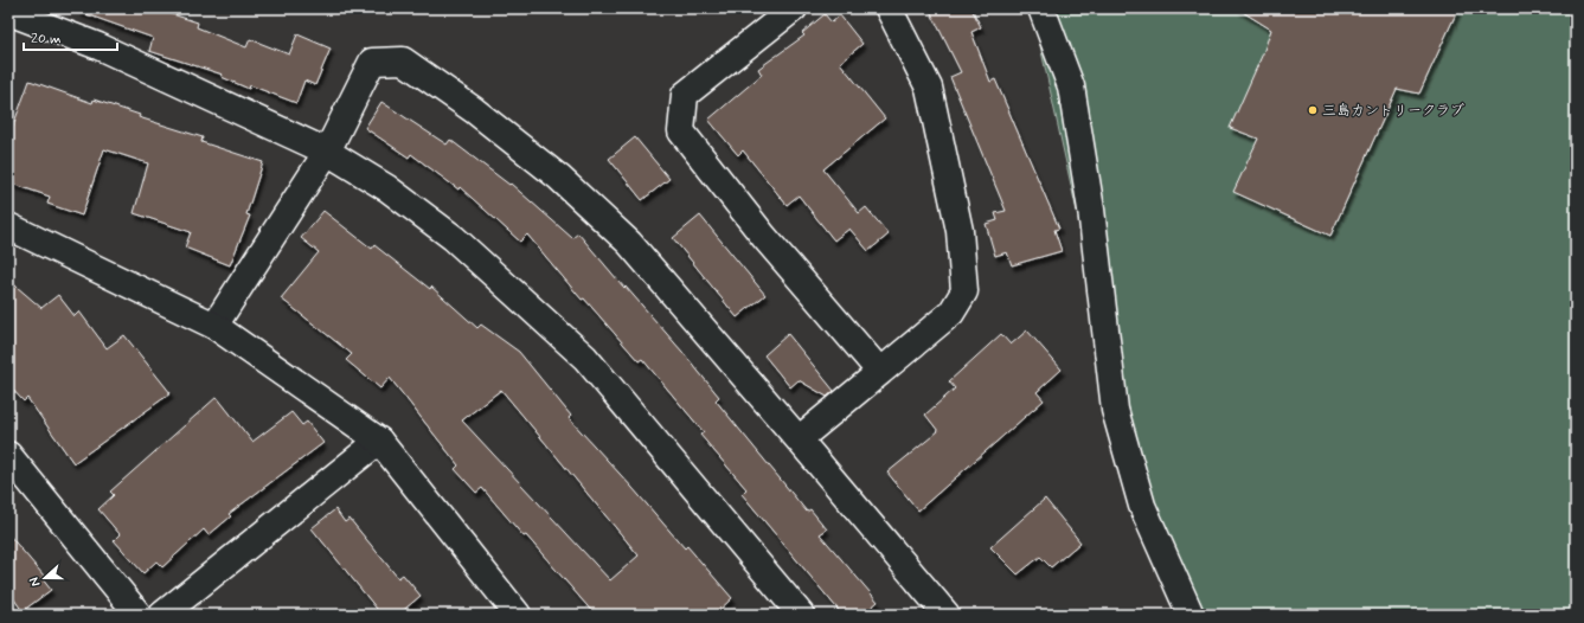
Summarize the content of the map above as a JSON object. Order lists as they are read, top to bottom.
{
  "places": ["三島カントリークラブ"],
  "scale_bar": "20 m",
  "north": "left"
}
